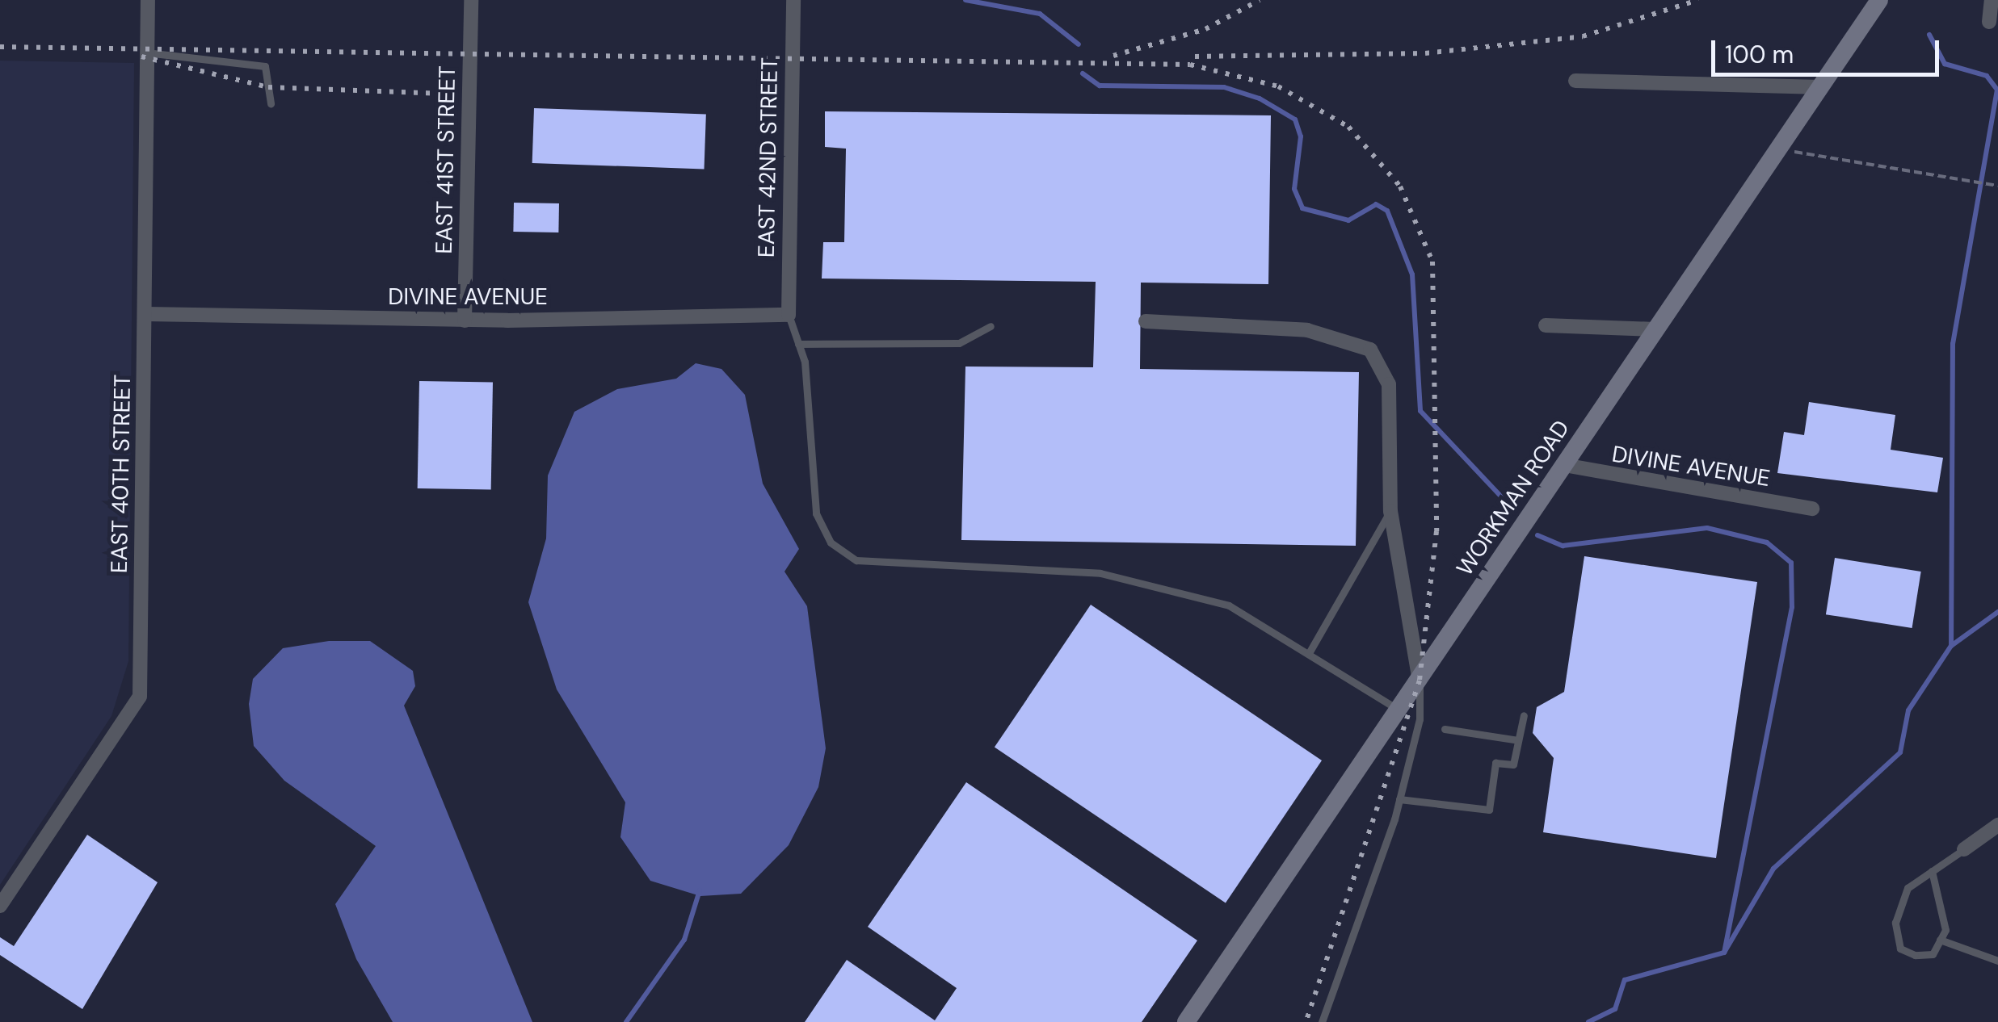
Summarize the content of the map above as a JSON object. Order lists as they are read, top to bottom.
{
  "streets": {
    "street": [
      "EAST 42ND STREET",
      "EAST 41ST STREET",
      "DIVINE AVENUE",
      "EAST 40TH STREET",
      "WORKMAN ROAD"
    ]
  },
  "crossings": [
    ["EAST 42ND STREET", "DIVINE AVENUE"],
    ["EAST 41ST STREET", "DIVINE AVENUE"],
    ["DIVINE AVENUE", "EAST 40TH STREET"],
    ["DIVINE AVENUE", "WORKMAN ROAD"]
  ],
  "scale_bar": "100 m"
}
